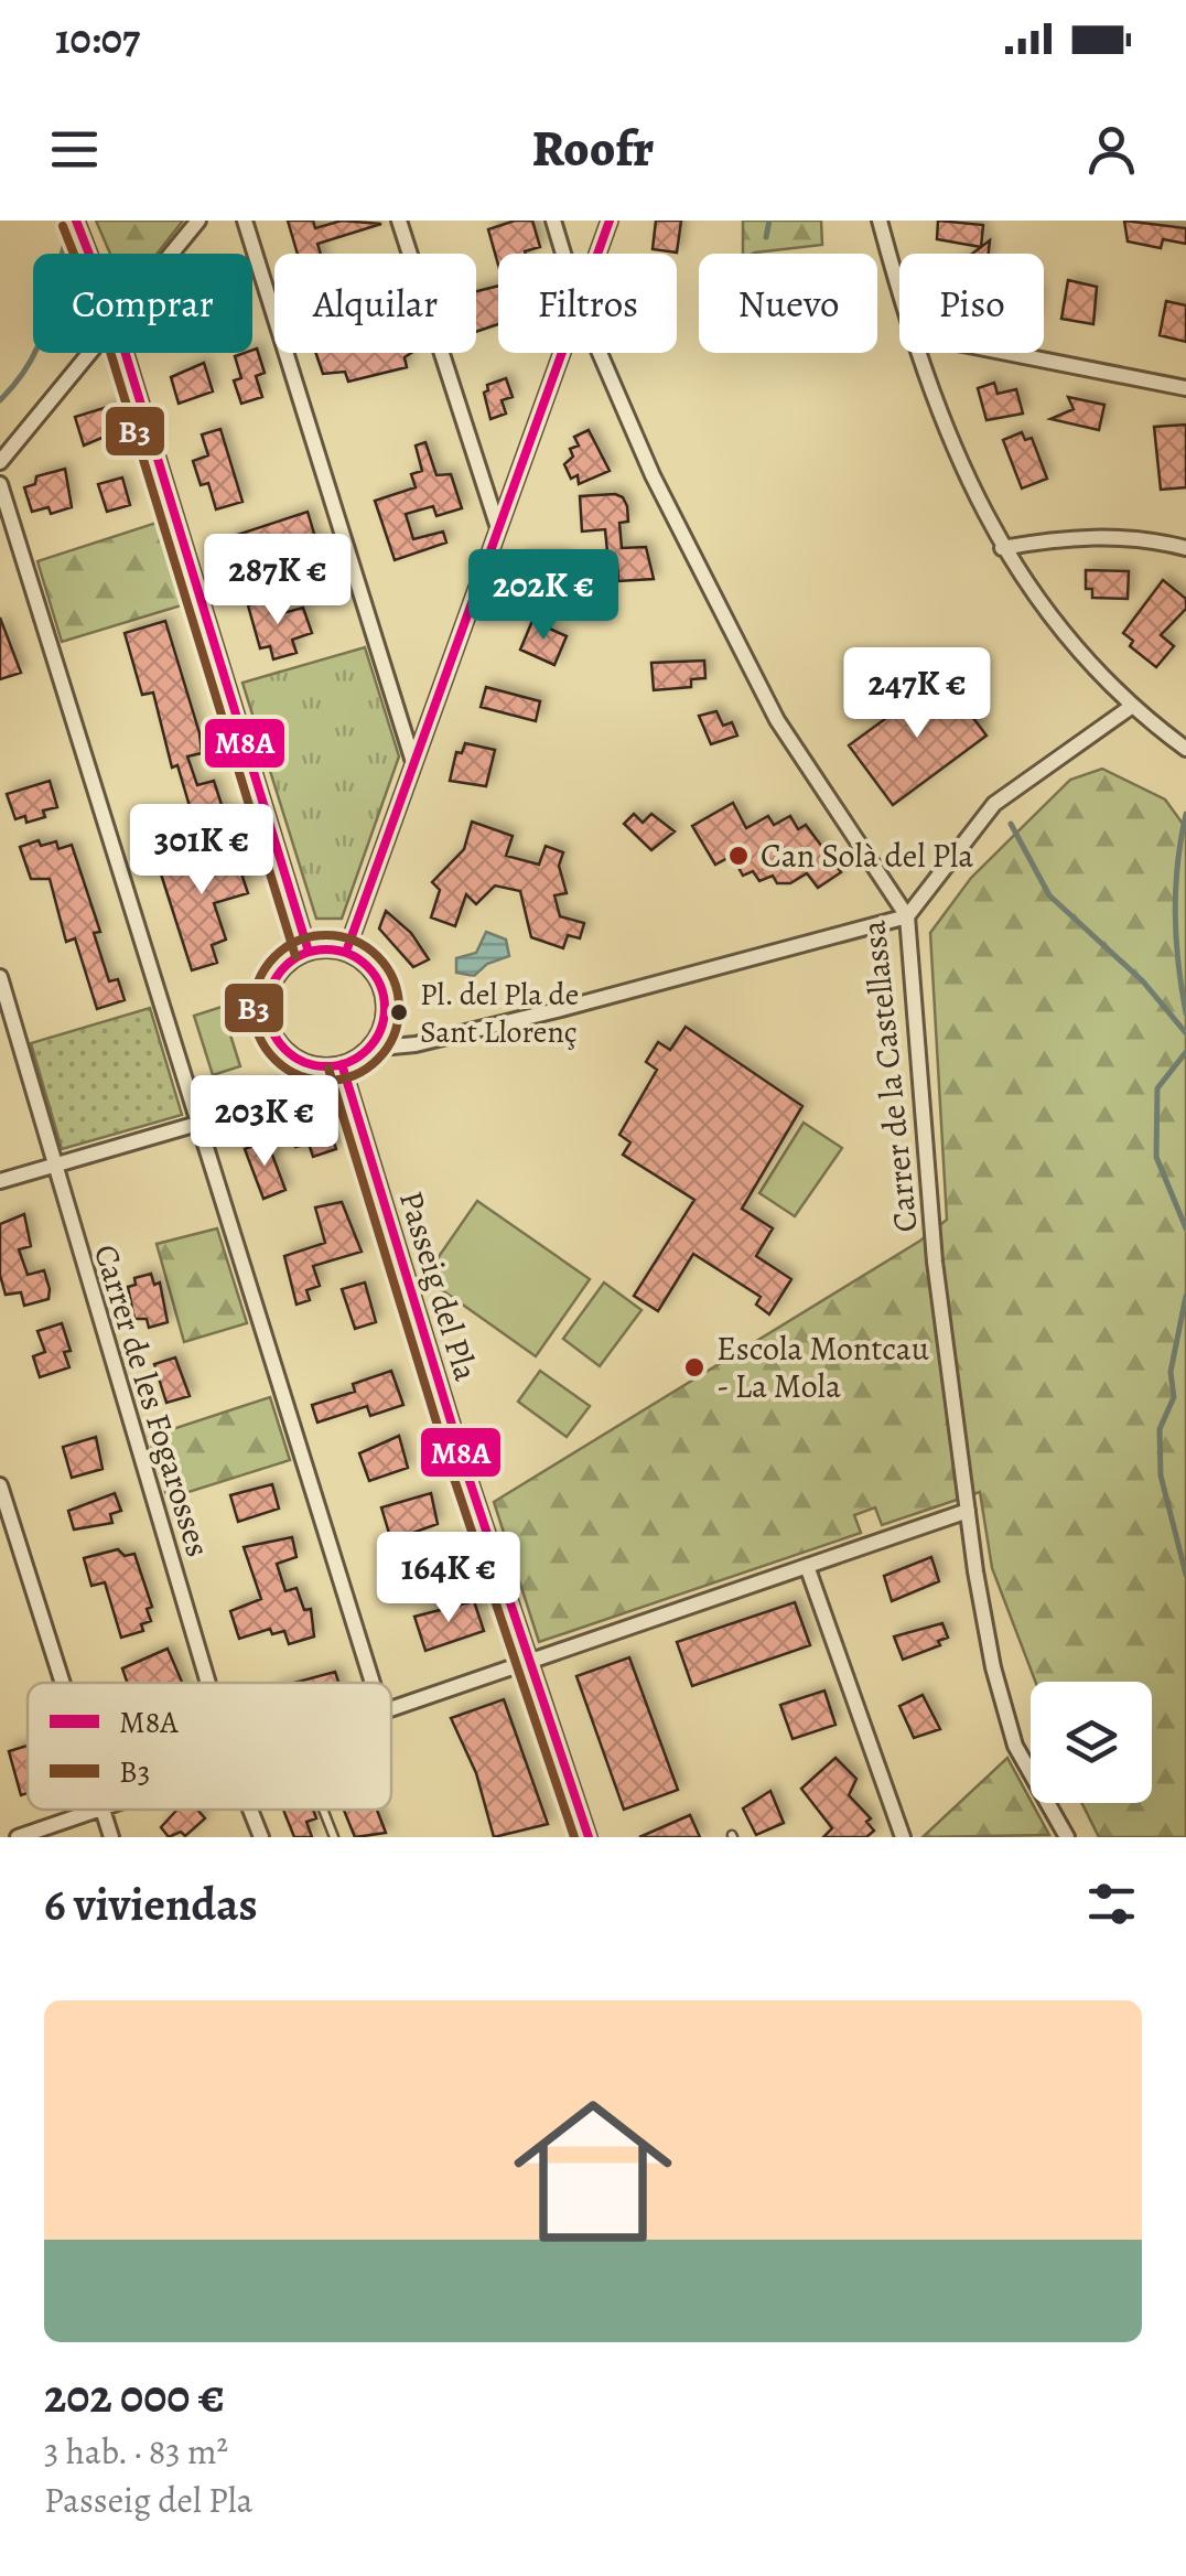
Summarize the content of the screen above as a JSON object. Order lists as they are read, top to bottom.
{
  "streets": {
    "street": ["Carrer de la Castellassa", "Passeig del Pla", "Carrer de les Fogarosses"]
  },
  "places": ["Can Solà del Pla", "Pl. del Pla de Sant Llorenç", "Escola Montcau - La Mola"],
  "lines": ["transit line M8A", "transit line B3"],
  "legend": ["M8A", "B3"],
  "page": {
    "status": "10:07",
    "header": "Roofr",
    "chip": [
      "Comprar",
      "Alquilar",
      "Filtros",
      "Nuevo",
      "Piso"
    ],
    "price": [
      "287K €",
      "202K €",
      "247K €",
      "301K €",
      "203K €",
      "164K €"
    ],
    "heading": "6 viviendas",
    "list": [
      {
        "name": "202 000 €",
        "note": "3 hab. · 83 m² · Passeig del Pla"
      }
    ]
  }
}
